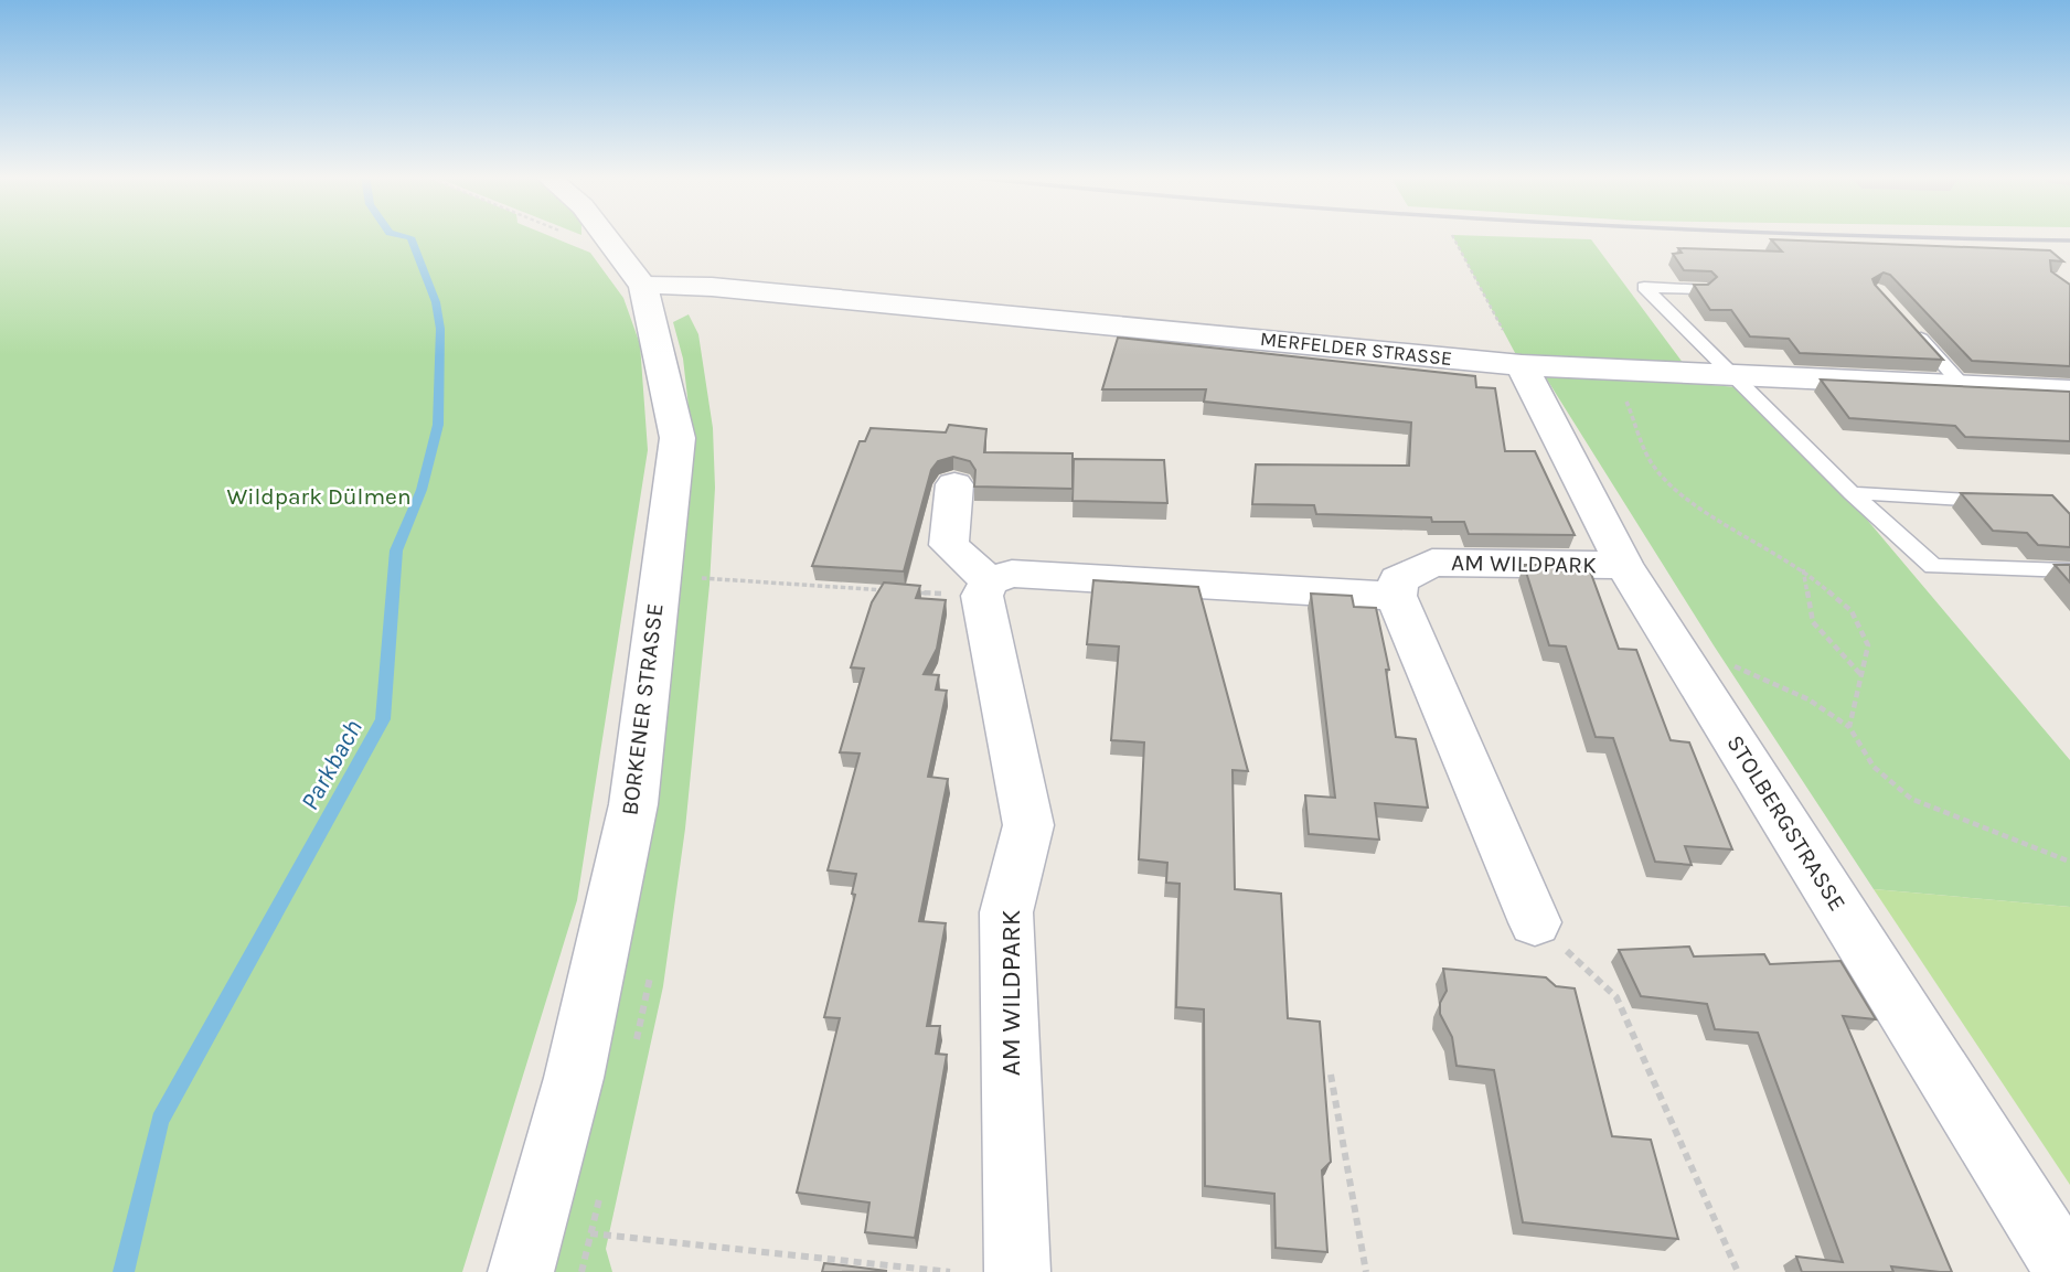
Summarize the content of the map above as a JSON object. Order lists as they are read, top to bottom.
{
  "streets": {
    "street": [
      "MERFELDER STRASSE",
      "AM WILDPARK",
      "BORKENER STRASSE",
      "STOLBERGSTRASSE"
    ]
  },
  "crossings": [
    ["MERFELDER STRASSE", "BORKENER STRASSE"],
    ["MERFELDER STRASSE", "STOLBERGSTRASSE"],
    ["AM WILDPARK", "STOLBERGSTRASSE"]
  ],
  "water": ["Parkbach"],
  "parks": ["Wildpark Dülmen"]
}
